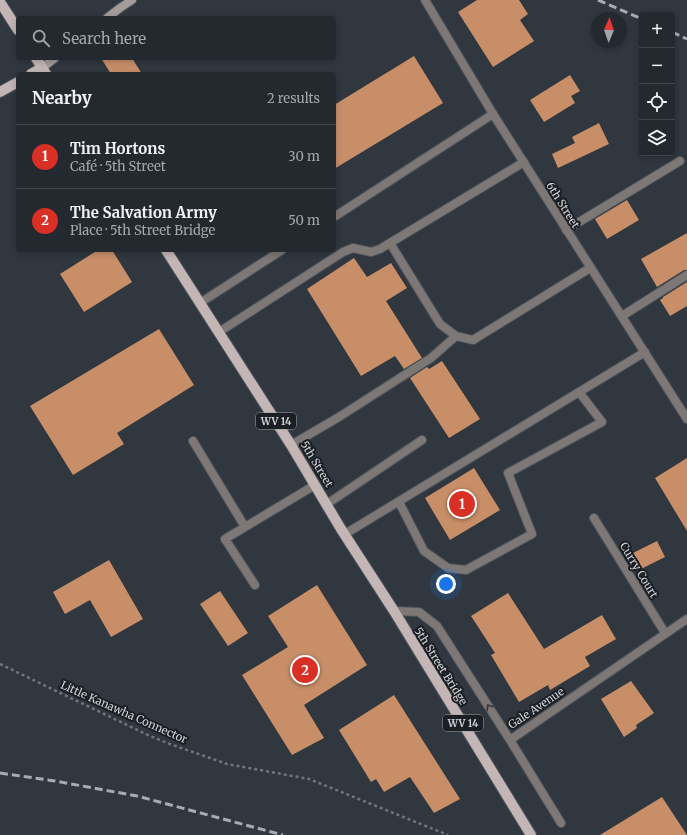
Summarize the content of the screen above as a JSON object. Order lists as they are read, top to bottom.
{
  "streets": {
    "main road": ["WV 14", "5th Street", "5th Street Bridge"],
    "street": ["6th Street", "Curry Court", "Gale Avenue"],
    "path": ["Little Kanawha Connector"]
  },
  "crossings": [
    ["5th Street", "5th Street Bridge"],
    ["5th Street", "Gale Avenue"],
    ["Curry Court", "Gale Avenue"],
    ["5th Street Bridge", "Gale Avenue"]
  ],
  "one_way": ["Gale Avenue"],
  "north": "top",
  "page": {
    "map_buttons": ["+", "−"],
    "search": "Search here",
    "heading": ["Nearby", "2 results"],
    "list": [
      {
        "mark": "1",
        "name": "Tim Hortons",
        "note": "Café · 5th Street",
        "value": "30 m"
      },
      {
        "mark": "2",
        "name": "The Salvation Army",
        "note": "Place · 5th Street Bridge",
        "value": "50 m"
      }
    ],
    "pins": ["1", "2"]
  }
}
